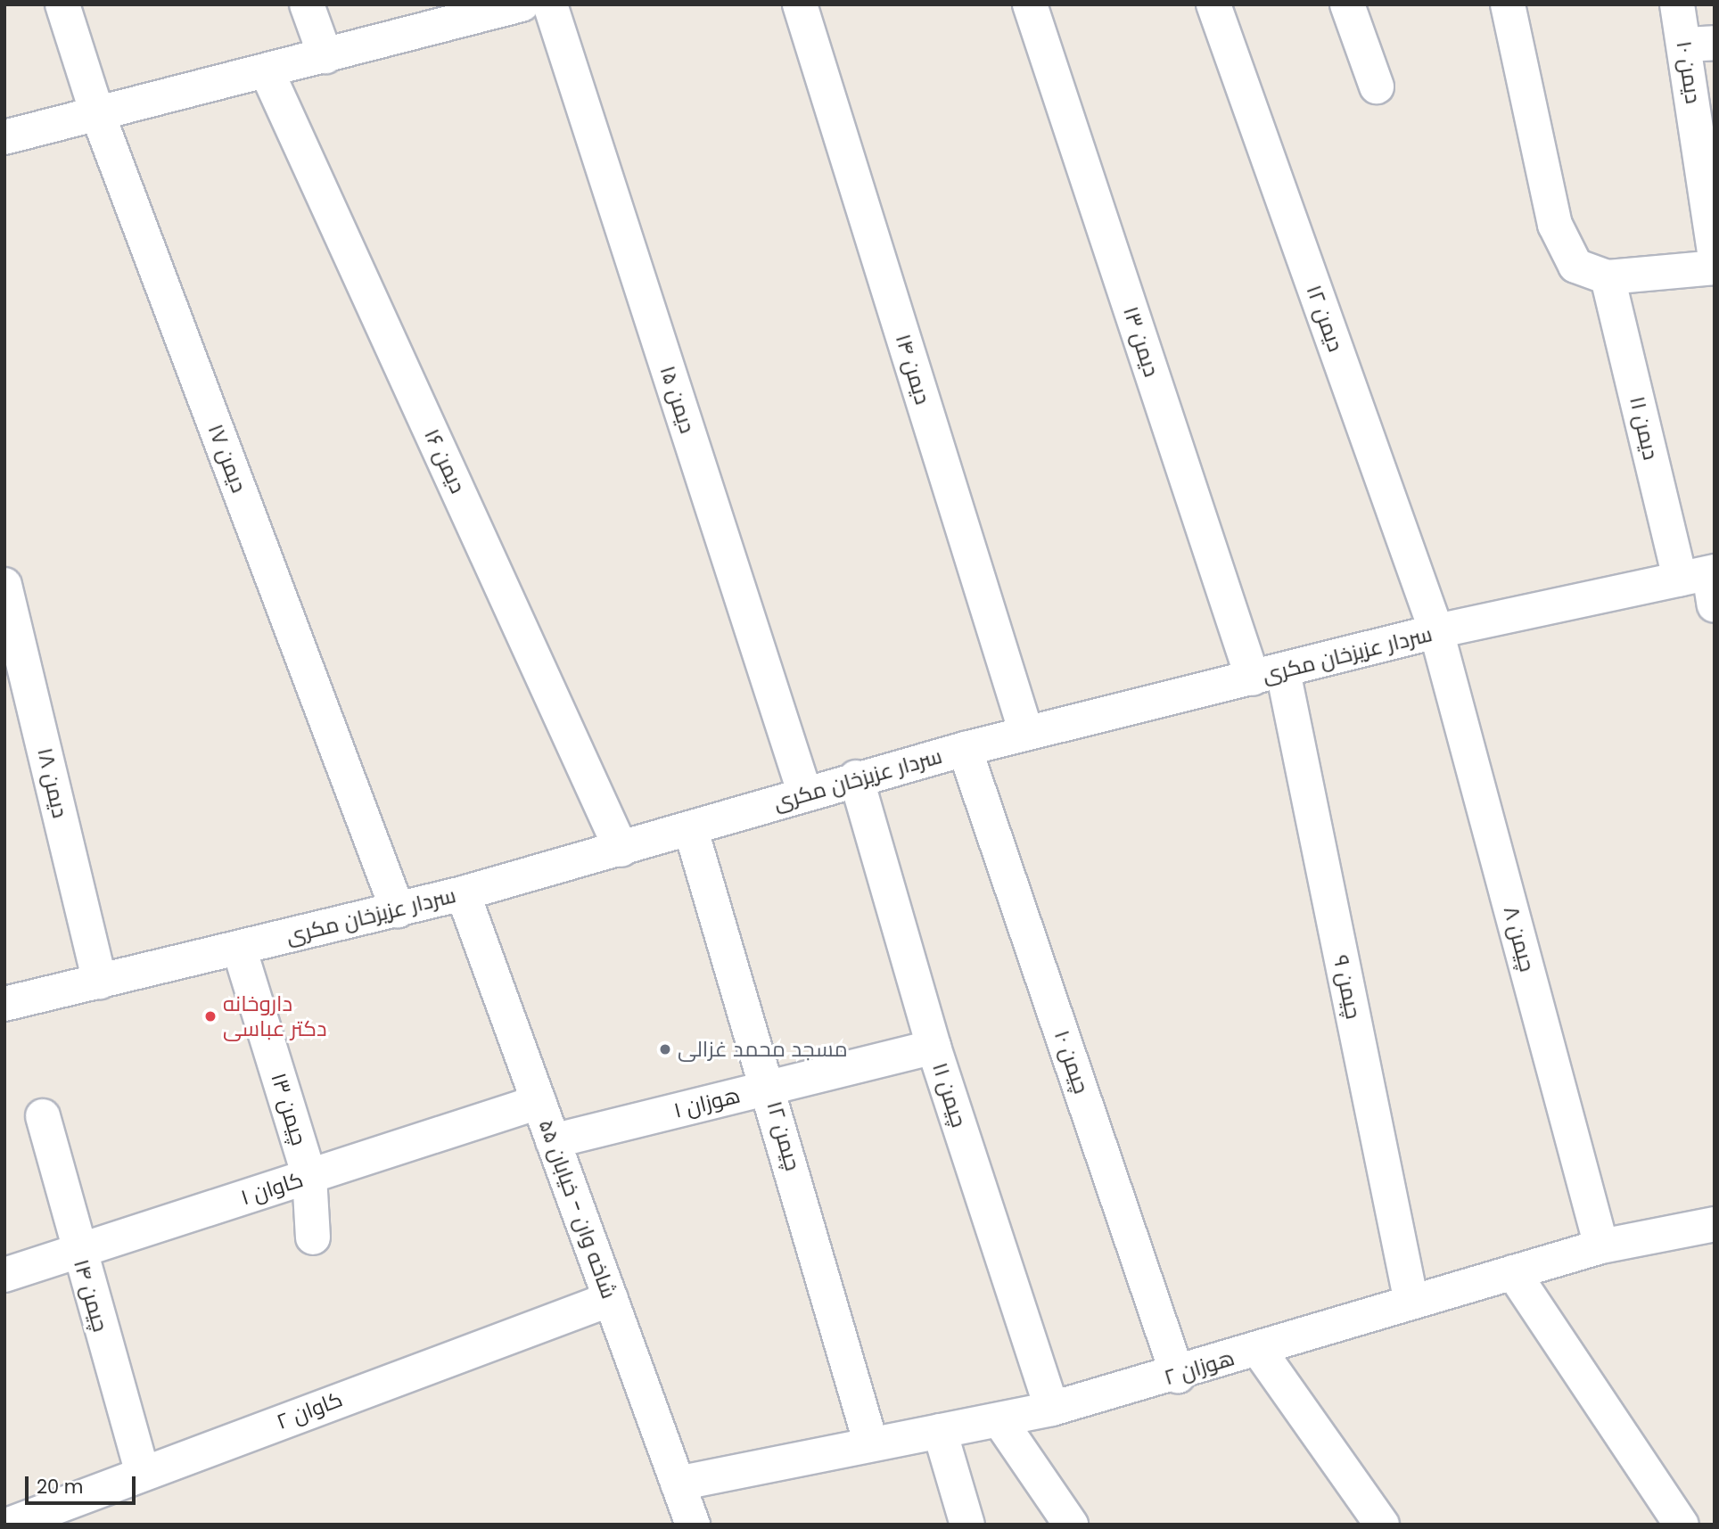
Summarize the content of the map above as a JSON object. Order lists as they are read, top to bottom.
{
  "streets": {
    "street": [
      "دیمن ۱۰",
      "دیمن ۱۲",
      "دیمن ۱۳",
      "دیمن ۱۴",
      "دیمن ۱۵",
      "دیمن ۱۱",
      "دیمن ۱۷",
      "دیمن ۱۶",
      "سردار عزیزخان مکری",
      "دیمن ۱۸",
      "چیمن ۸",
      "چیمن ۹",
      "چیمن ۱۰",
      "چیمن ۱۱",
      "هوزان ۱",
      "چیمن ۱۳",
      "چیمن ۱۲",
      "کاوان ۱",
      "شاخه وان - خیابان ۵۵",
      "چیمن ۱۴",
      "هوزان ۲",
      "کاوان ۲"
    ]
  },
  "crossings": [
    ["دیمن ۱۲", "سردار عزیزخان مکری"],
    ["دیمن ۱۲", "چیمن ۸"],
    ["دیمن ۱۳", "سردار عزیزخان مکری"],
    ["دیمن ۱۳", "چیمن ۹"],
    ["دیمن ۱۴", "سردار عزیزخان مکری"],
    ["دیمن ۱۵", "سردار عزیزخان مکری"],
    ["دیمن ۱۱", "سردار عزیزخان مکری"],
    ["دیمن ۱۷", "سردار عزیزخان مکری"],
    ["دیمن ۱۶", "سردار عزیزخان مکری"],
    ["سردار عزیزخان مکری", "دیمن ۱۸"],
    ["سردار عزیزخان مکری", "چیمن ۸"],
    ["سردار عزیزخان مکری", "چیمن ۹"],
    ["سردار عزیزخان مکری", "چیمن ۱۰"],
    ["سردار عزیزخان مکری", "چیمن ۱۱"],
    ["سردار عزیزخان مکری", "چیمن ۱۳"],
    ["سردار عزیزخان مکری", "چیمن ۱۲"],
    ["سردار عزیزخان مکری", "شاخه وان - خیابان ۵۵"],
    ["چیمن ۸", "هوزان ۲"],
    ["چیمن ۹", "هوزان ۲"],
    ["چیمن ۱۰", "هوزان ۲"],
    ["چیمن ۱۱", "هوزان ۱"],
    ["چیمن ۱۱", "هوزان ۲"],
    ["هوزان ۱", "چیمن ۱۲"],
    ["هوزان ۱", "شاخه وان - خیابان ۵۵"],
    ["چیمن ۱۳", "کاوان ۱"],
    ["چیمن ۱۲", "هوزان ۲"],
    ["کاوان ۱", "شاخه وان - خیابان ۵۵"],
    ["کاوان ۱", "چیمن ۱۴"],
    ["شاخه وان - خیابان ۵۵", "هوزان ۲"],
    ["شاخه وان - خیابان ۵۵", "کاوان ۲"],
    ["چیمن ۱۴", "کاوان ۲"]
  ],
  "places": ["داروخانه دکتر عباسی", "مسجد محمد غزالی"],
  "scale_bar": "20 m"
}
